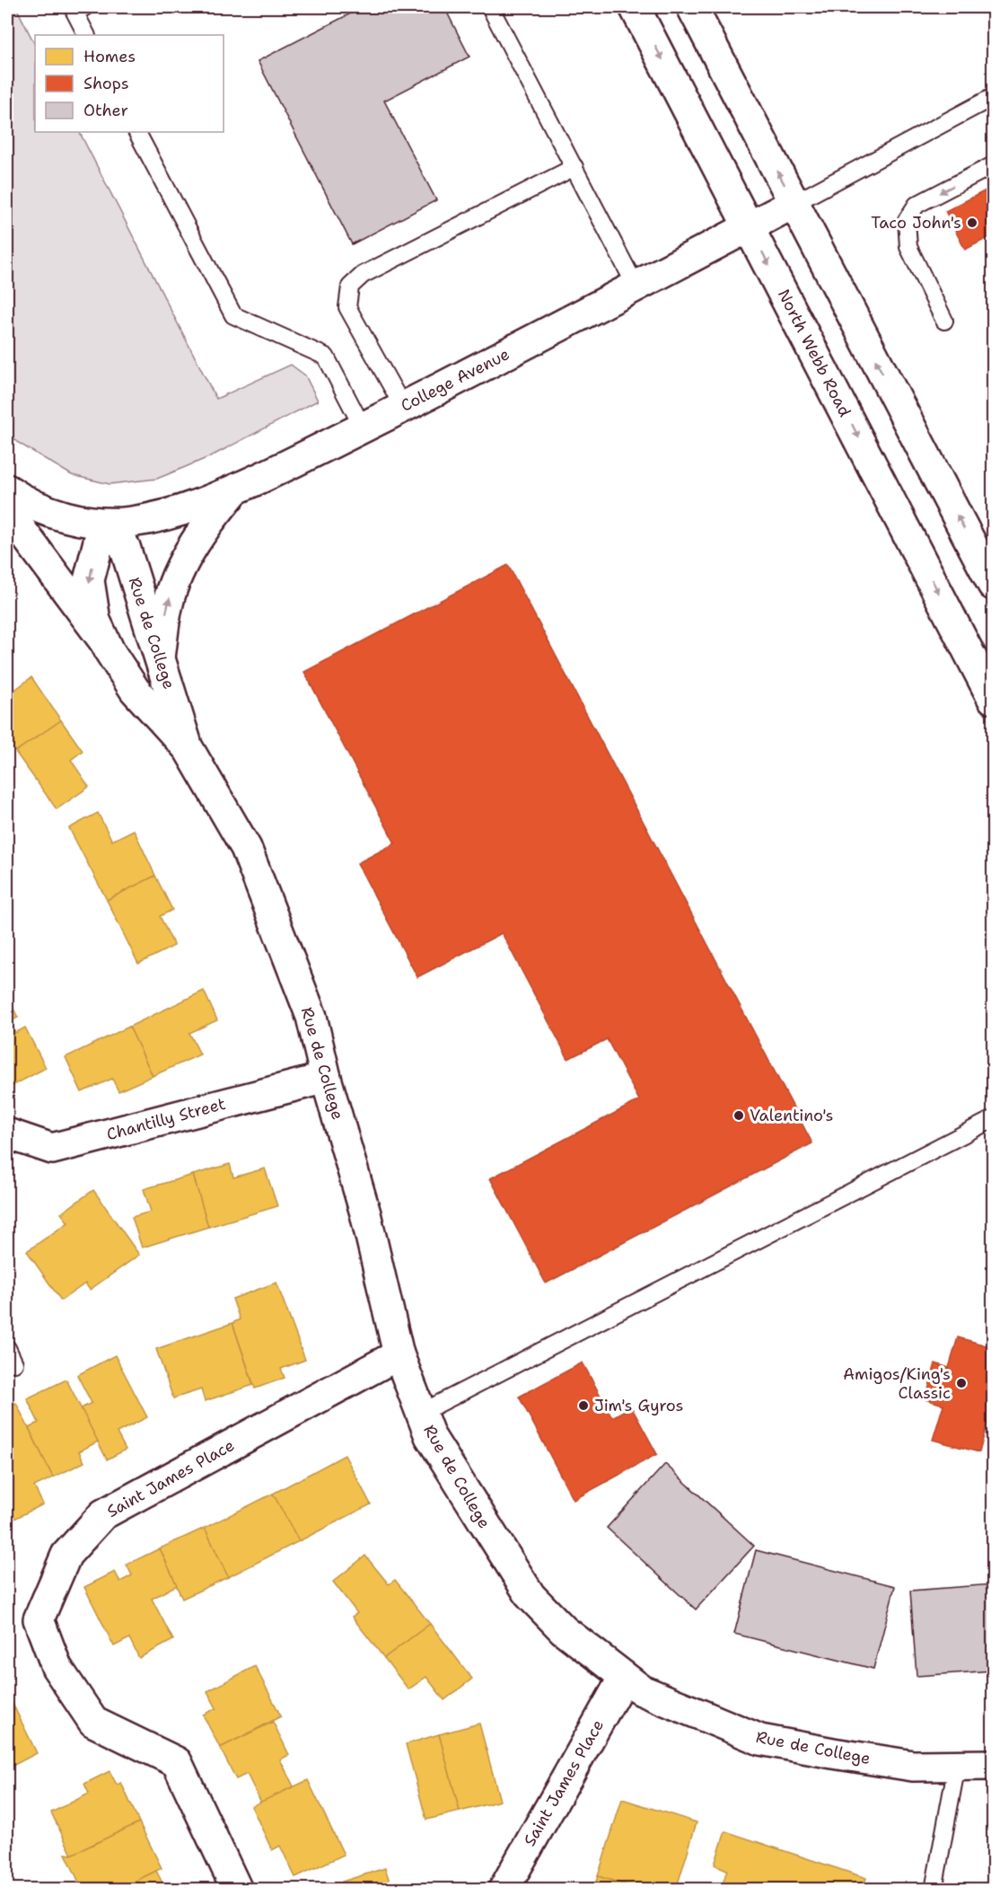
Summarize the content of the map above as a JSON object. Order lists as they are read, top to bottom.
{
  "streets": {
    "street": [
      "North Webb Road",
      "College Avenue",
      "Rue de College",
      "Chantilly Street",
      "Saint James Place"
    ]
  },
  "crossings": [
    ["North Webb Road", "College Avenue"],
    ["College Avenue", "Rue de College"],
    ["Rue de College", "Chantilly Street"],
    ["Rue de College", "Saint James Place"]
  ],
  "places": [
    "Taco John's",
    "Valentino's",
    "Amigos/King's Classic",
    "Jim's Gyros"
  ],
  "legend": ["Homes", "Shops", "Other"]
}
